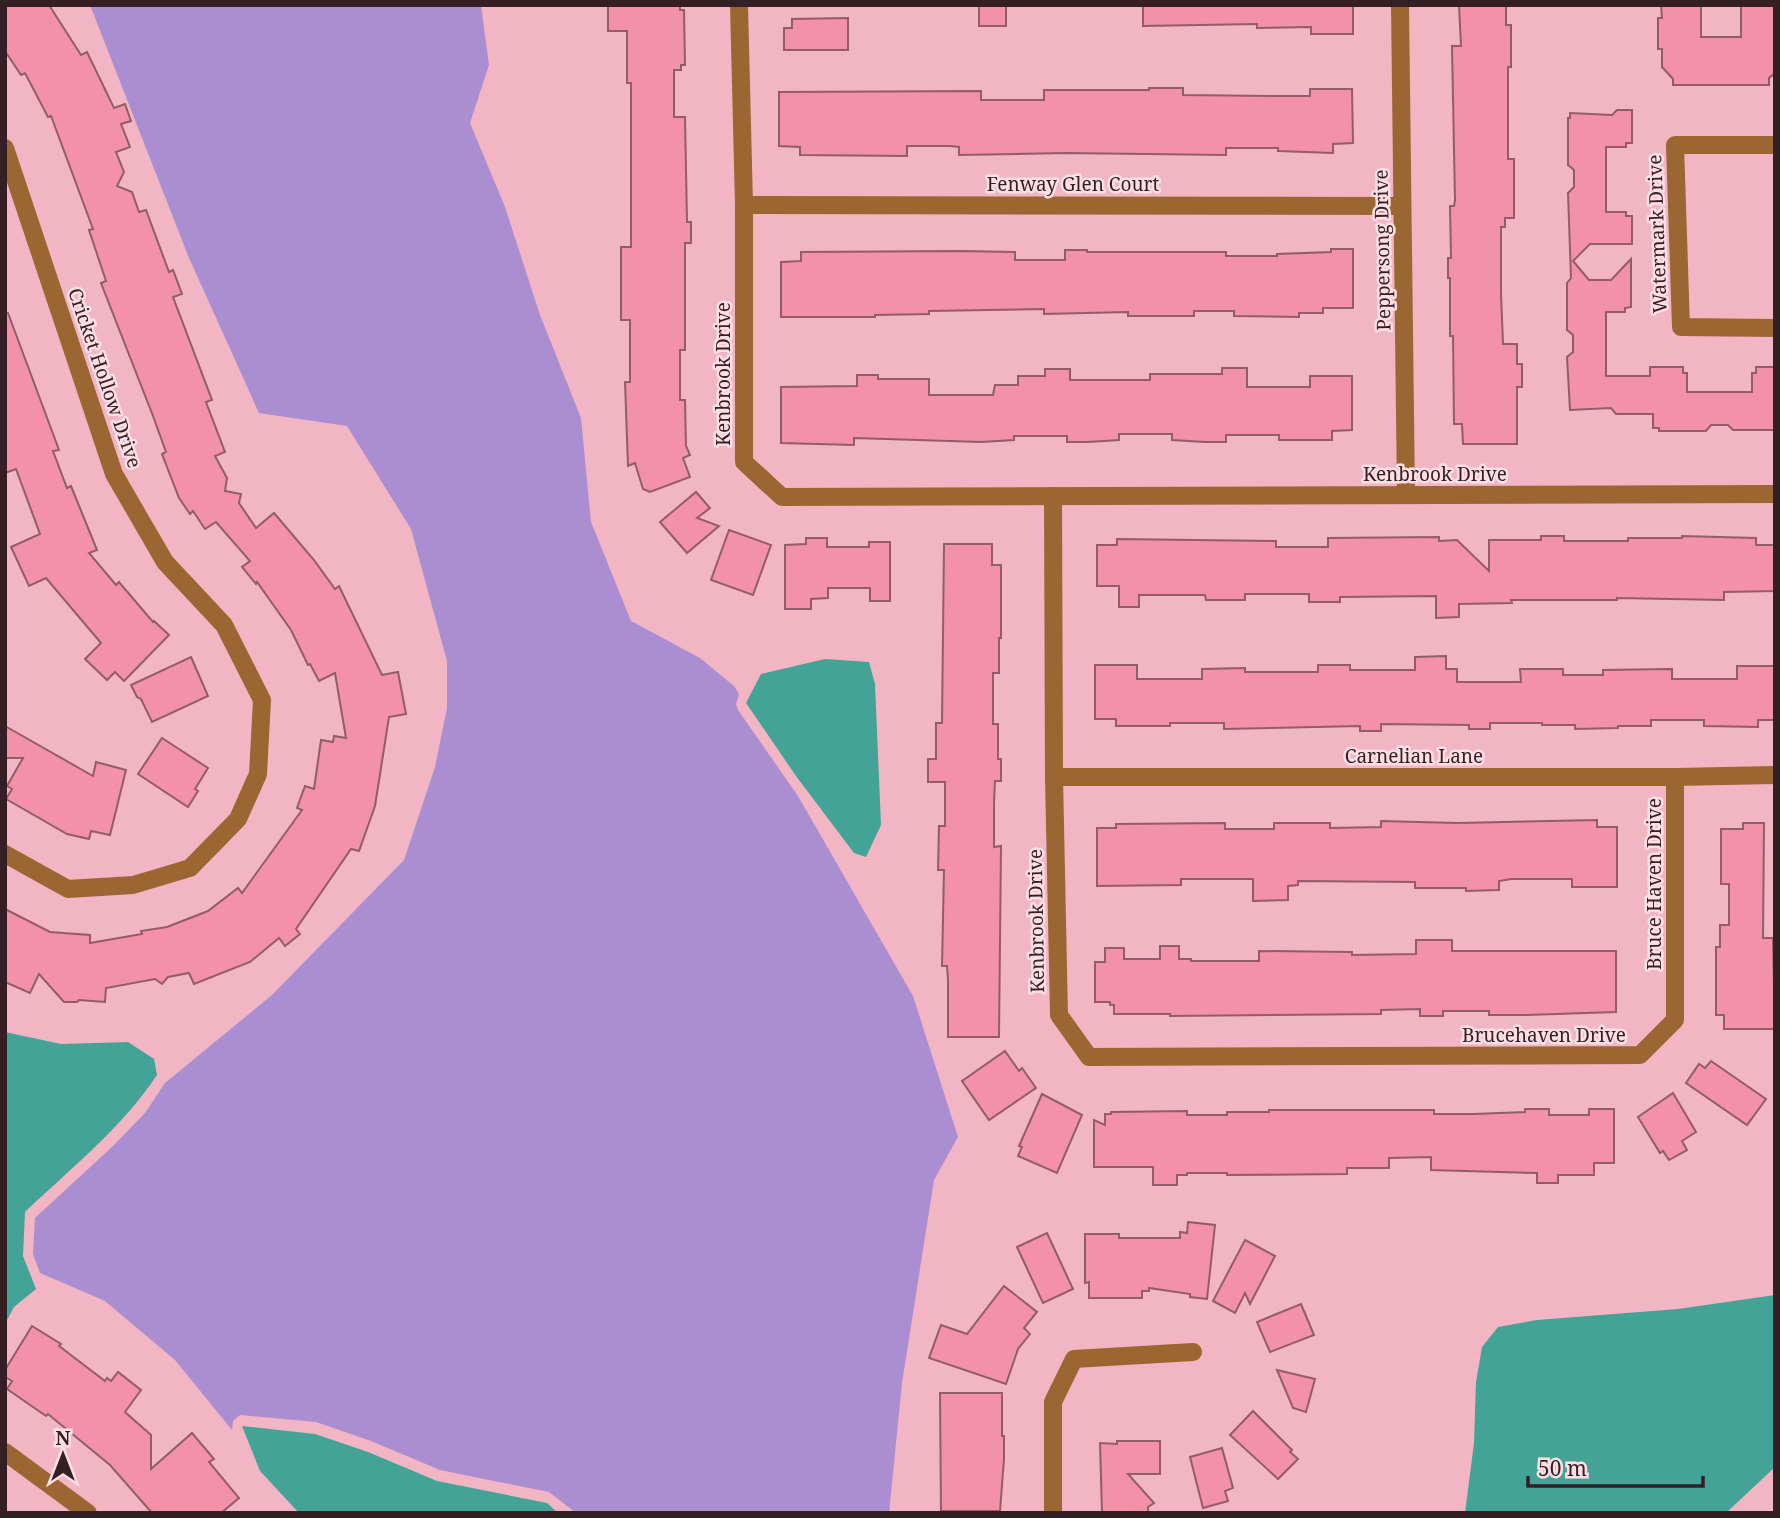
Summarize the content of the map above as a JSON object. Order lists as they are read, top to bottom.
{
  "streets": {
    "street": [
      "Fenway Glen Court",
      "Watermark Drive",
      "Peppersong Drive",
      "Kenbrook Drive",
      "Cricket Hollow Drive",
      "Carnelian Lane",
      "Bruce Haven Drive",
      "Brucehaven Drive"
    ]
  },
  "crossings": [
    ["Fenway Glen Court", "Peppersong Drive"],
    ["Fenway Glen Court", "Kenbrook Drive"],
    ["Peppersong Drive", "Kenbrook Drive"],
    ["Kenbrook Drive", "Carnelian Lane"],
    ["Kenbrook Drive", "Brucehaven Drive"],
    ["Carnelian Lane", "Bruce Haven Drive"],
    ["Bruce Haven Drive", "Brucehaven Drive"]
  ],
  "scale_bar": "50 m",
  "north": "top"
}
